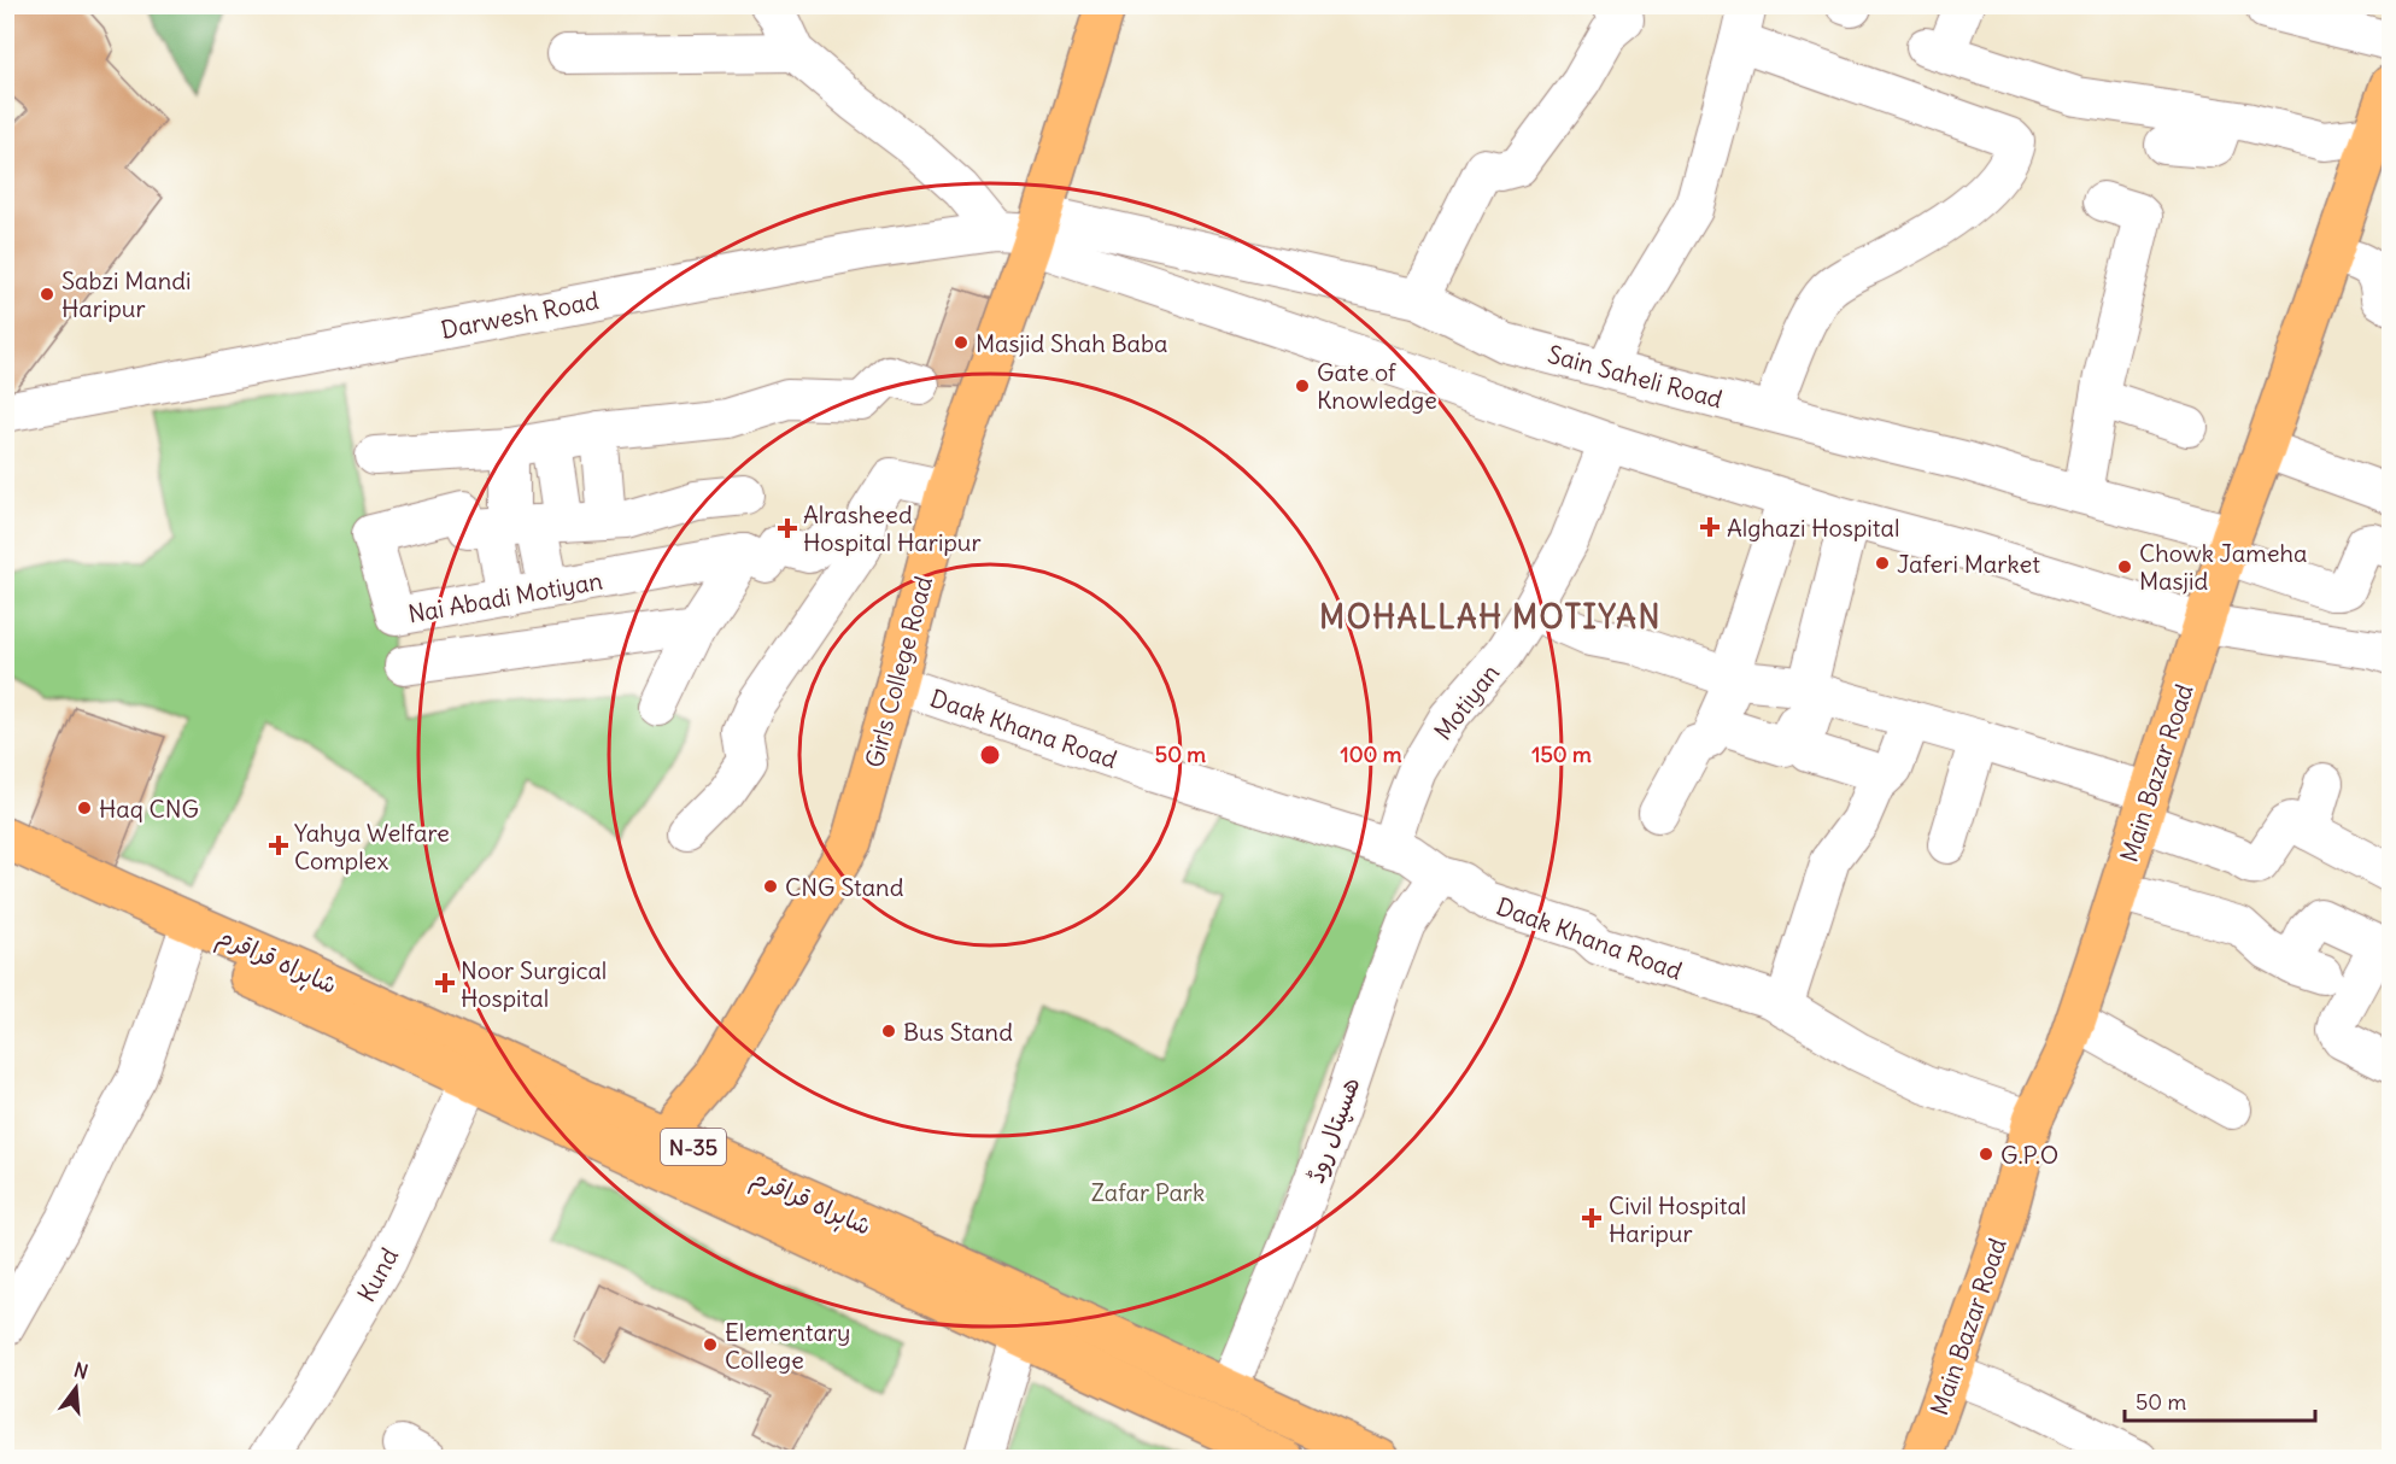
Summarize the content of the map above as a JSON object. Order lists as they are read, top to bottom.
{
  "streets": {
    "main road": [
      "Girls College Road",
      "Main Bazar Road",
      "شاہراہ قراقرم",
      "N-35"
    ],
    "street": [
      "Darwesh Road",
      "Sain Saheli Road",
      "Nai Abadi Motiyan",
      "Motiyan",
      "Daak Khana Road",
      "ھسپتال روڈ",
      "Kund"
    ]
  },
  "crossings": [
    ["Darwesh Road", "Sain Saheli Road"],
    ["Darwesh Road", "Girls College Road"],
    ["Sain Saheli Road", "Girls College Road"],
    ["Sain Saheli Road", "Main Bazar Road"],
    ["Girls College Road", "Daak Khana Road"],
    ["Girls College Road", "شاہراہ قراقرم"],
    ["Motiyan", "Daak Khana Road"],
    ["Daak Khana Road", "Main Bazar Road"],
    ["Daak Khana Road", "ھسپتال روڈ"],
    ["شاہراہ قراقرم", "ھسپتال روڈ"],
    ["شاہراہ قراقرم", "Kund"]
  ],
  "districts": ["MOHALLAH MOTIYAN"],
  "parks": ["Zafar Park"],
  "places": {
    "other": [
      "Sabzi Mandi Haripur",
      "Masjid Shah Baba",
      "Gate of Knowledge",
      "Jaferi Market",
      "Chowk Jameha Masjid",
      "Haq CNG",
      "CNG Stand",
      "Bus Stand",
      "G.P.O",
      "Elementary College"
    ],
    "health": [
      "Alghazi Hospital",
      "Alrasheed Hospital Haripur",
      "Yahya Welfare Complex",
      "Noor Surgical Hospital",
      "Civil Hospital Haripur"
    ]
  },
  "scale_bar": "50 m",
  "north": "top",
  "rings": ["50 m", "100 m", "150 m"]
}
